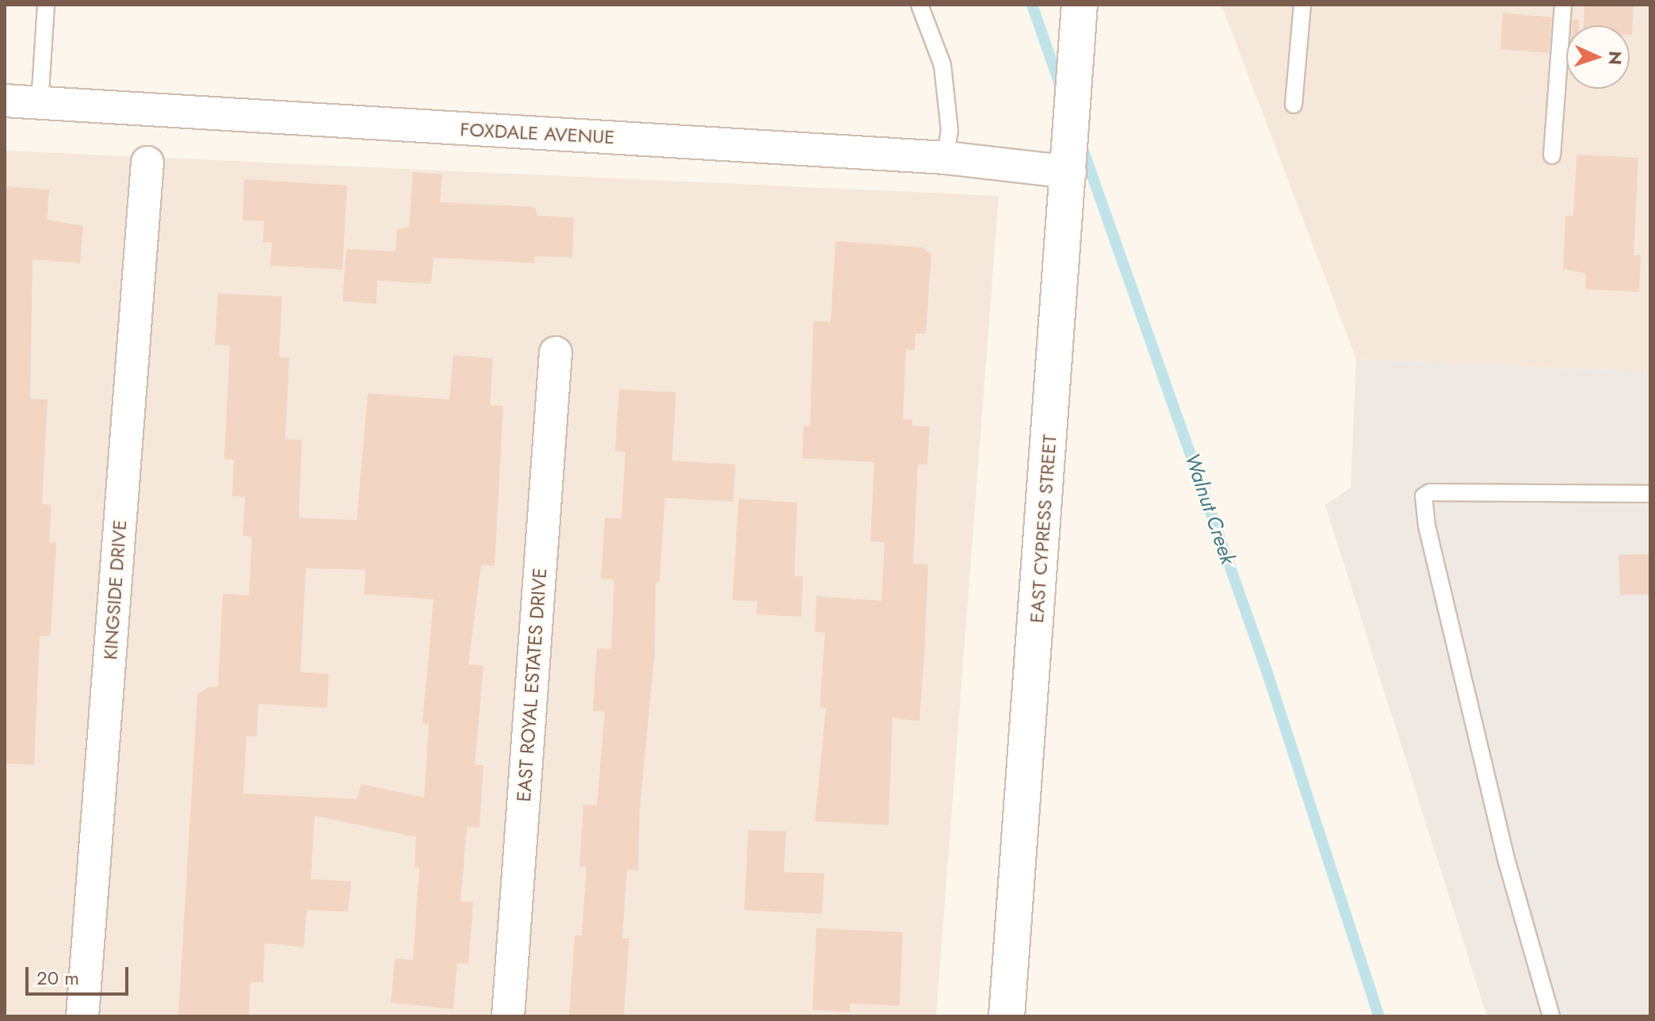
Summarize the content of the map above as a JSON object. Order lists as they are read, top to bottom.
{
  "streets": {
    "street": [
      "FOXDALE AVENUE",
      "EAST CYPRESS STREET",
      "KINGSIDE DRIVE",
      "EAST ROYAL ESTATES DRIVE"
    ]
  },
  "crossings": [
    ["FOXDALE AVENUE", "EAST CYPRESS STREET"]
  ],
  "water": ["Walnut Creek"],
  "scale_bar": "20 m",
  "north": "right"
}
